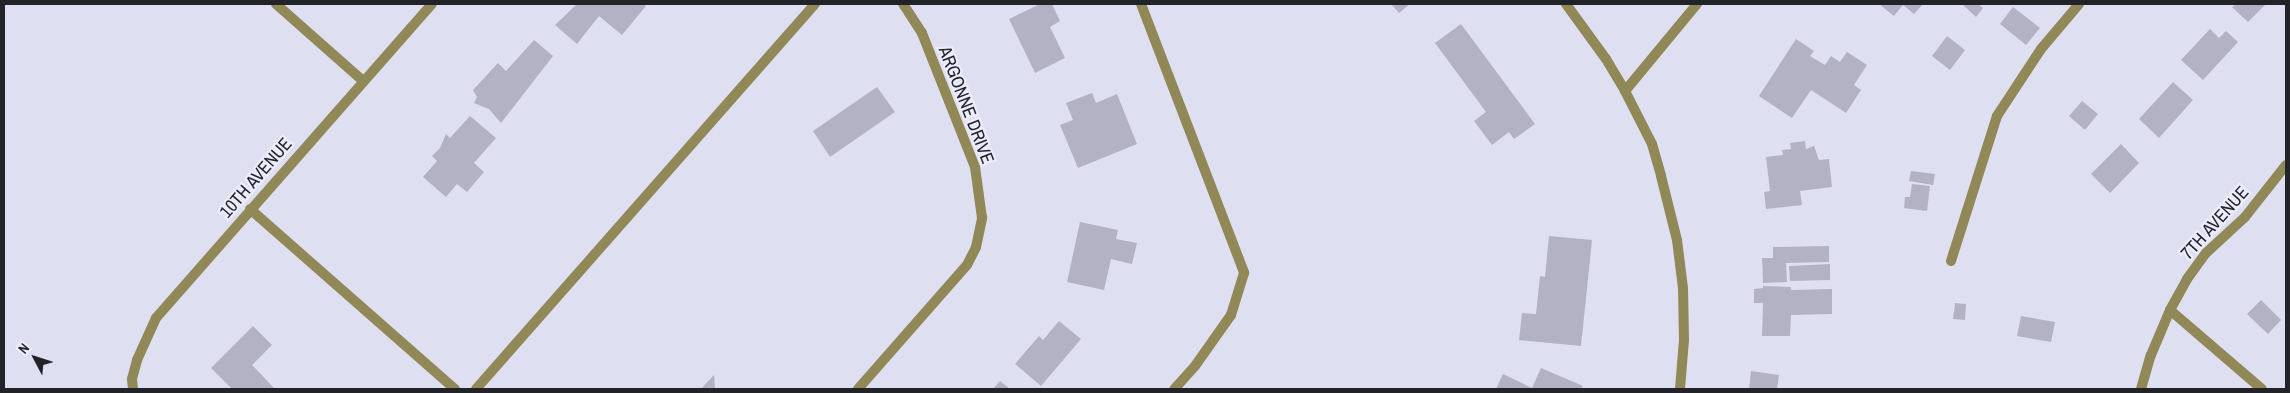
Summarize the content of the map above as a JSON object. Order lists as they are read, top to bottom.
{
  "streets": {
    "street": ["ARGONNE DRIVE", "10TH AVENUE", "7TH AVENUE"]
  },
  "north": "top left"
}
